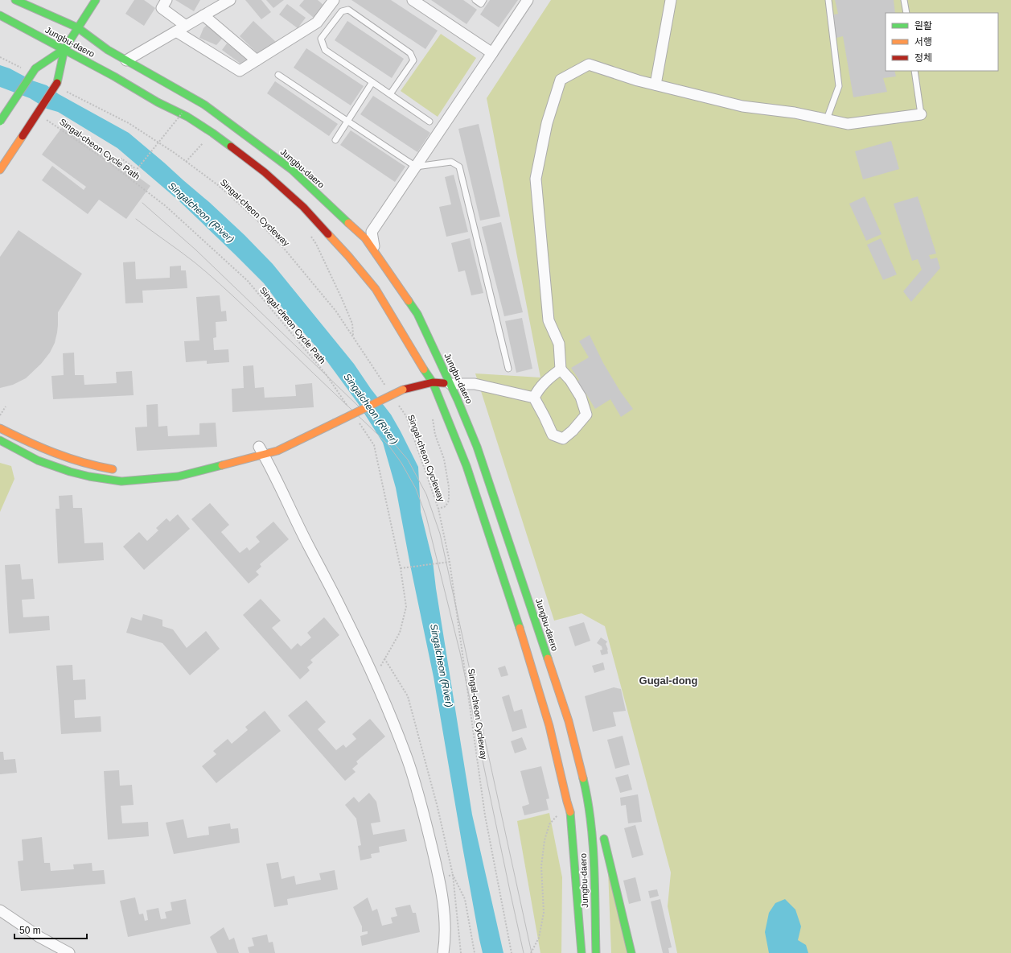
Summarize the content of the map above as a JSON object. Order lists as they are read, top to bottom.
{
  "streets": {
    "main road": ["Jungbu-daero"],
    "path": ["Singal-cheon Cycle Path", "Singal-cheon Cycleway"]
  },
  "districts": ["Gugal-dong"],
  "water": ["Singalcheon (River)"],
  "legend": ["원활", "서행", "정체"],
  "scale_bar": "50 m"
}
